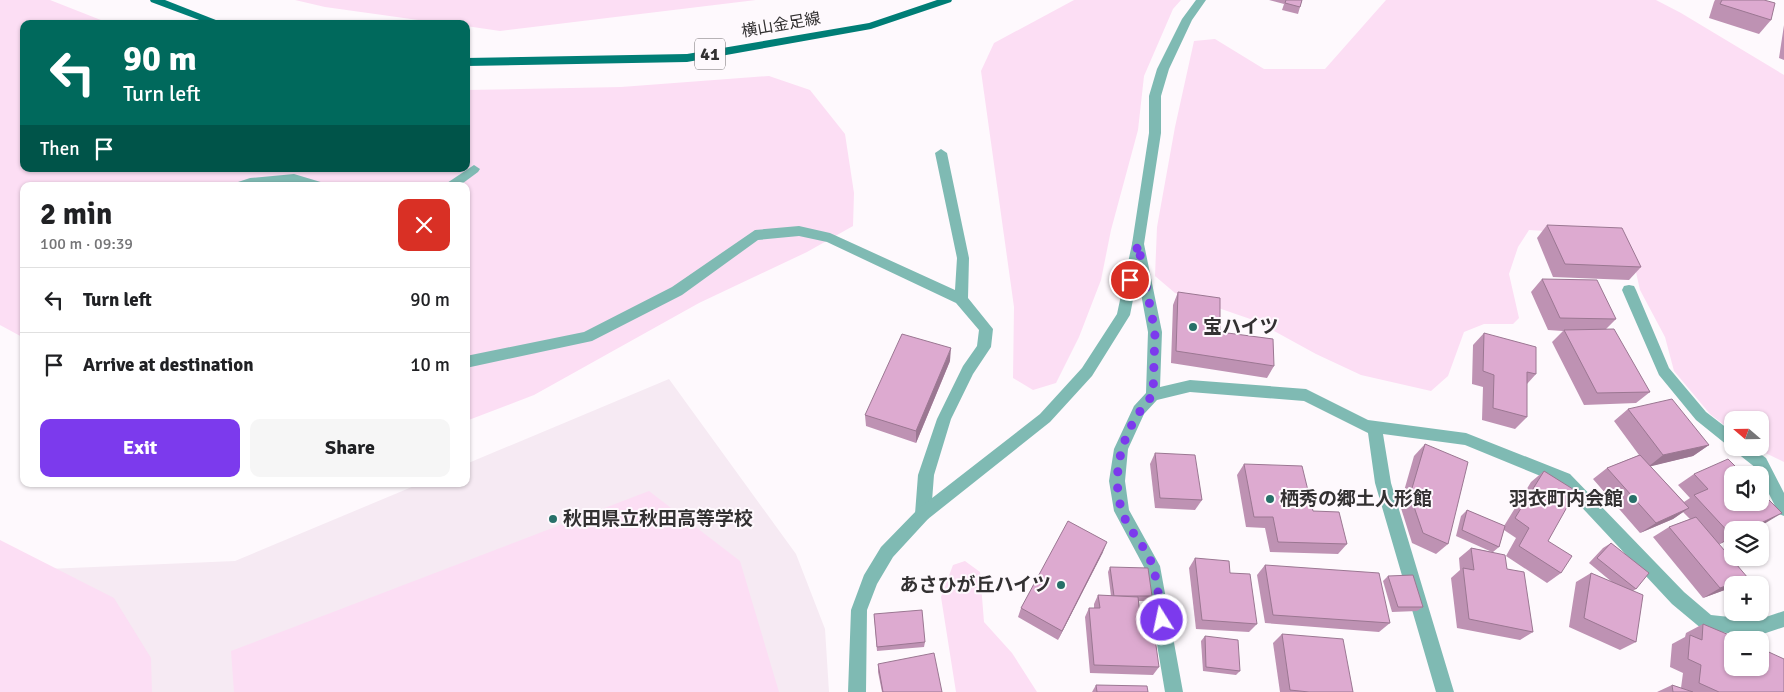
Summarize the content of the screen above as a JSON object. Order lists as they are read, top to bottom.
{
  "streets": {
    "main road": ["横山金足線", "41"]
  },
  "places": [
    "宝ハイツ",
    "栖秀の郷土人形館",
    "羽衣町内会館",
    "秋田県立秋田高等学校",
    "あさひが丘ハイツ"
  ],
  "north": "left",
  "page": {
    "turn": ["90 m", "Turn left"],
    "then": "Then",
    "heading": ["2 min", "100 m · 09:39"],
    "list": [
      {
        "name": "Turn left",
        "value": "90 m"
      },
      {
        "name": "Arrive at destination",
        "value": "10 m"
      }
    ],
    "buttons": ["Exit", "Share"],
    "map_buttons": ["+", "−"]
  }
}
